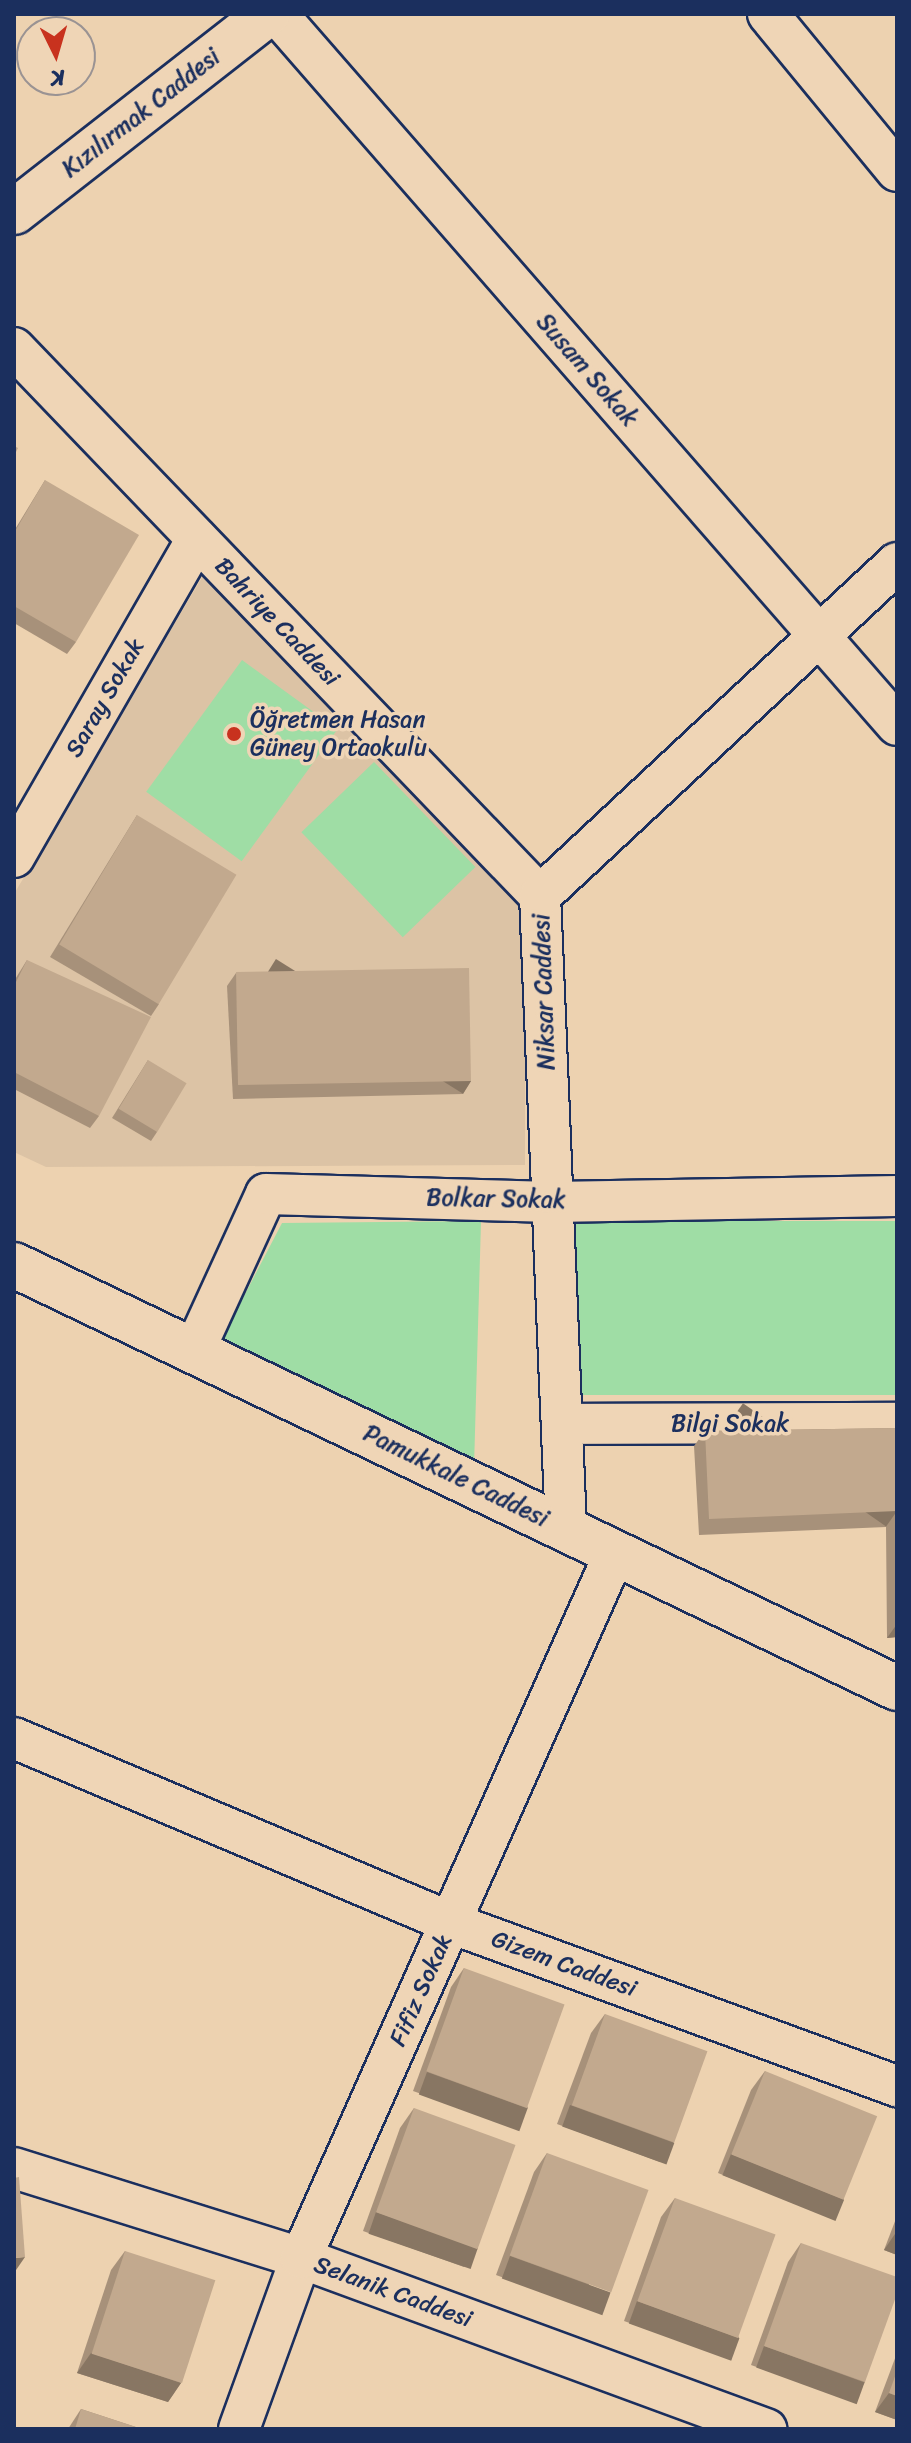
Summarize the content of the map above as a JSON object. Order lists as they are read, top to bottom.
{
  "streets": {
    "street": [
      "Kızılırmak Caddesi",
      "Susam Sokak",
      "Bahriye Caddesi",
      "Saray Sokak",
      "Niksar Caddesi",
      "Bolkar Sokak",
      "Bilgi Sokak",
      "Pamukkale Caddesi",
      "Gizem Caddesi",
      "Fifiz Sokak",
      "Selanik Caddesi"
    ]
  },
  "crossings": [
    ["Susam Sokak", "Niksar Caddesi"],
    ["Bahriye Caddesi", "Saray Sokak"],
    ["Bahriye Caddesi", "Niksar Caddesi"],
    ["Niksar Caddesi", "Bolkar Sokak"],
    ["Niksar Caddesi", "Bilgi Sokak"],
    ["Niksar Caddesi", "Pamukkale Caddesi"],
    ["Bolkar Sokak", "Pamukkale Caddesi"],
    ["Pamukkale Caddesi", "Fifiz Sokak"],
    ["Gizem Caddesi", "Fifiz Sokak"],
    ["Fifiz Sokak", "Selanik Caddesi"]
  ],
  "places": ["Öğretmen Hasan Güney Ortaokulu"],
  "north": "bottom"
}
